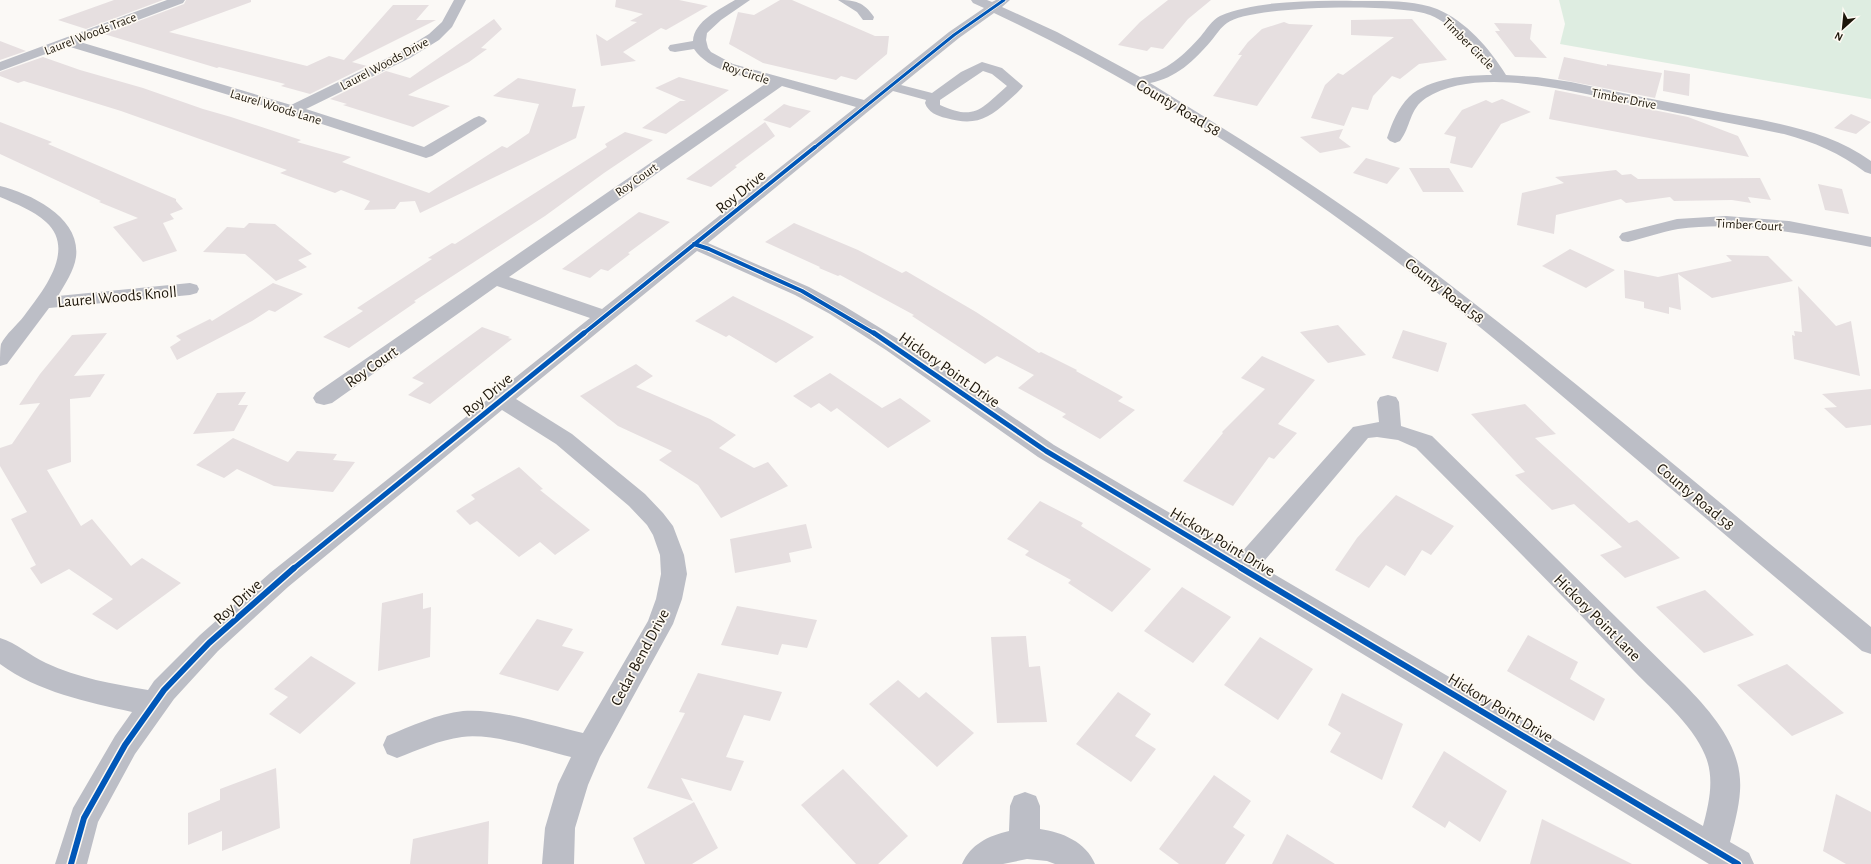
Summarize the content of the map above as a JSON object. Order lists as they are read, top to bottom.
{
  "streets": {
    "street": [
      "Laurel Woods Trace",
      "Timber Circle",
      "Laurel Woods Drive",
      "Roy Circle",
      "Timber Drive",
      "Laurel Woods Lane",
      "County Road 58",
      "Roy Court",
      "Roy Drive",
      "Timber Court",
      "Laurel Woods Knoll",
      "Hickory Point Drive",
      "Hickory Point Lane",
      "Cedar Bend Drive"
    ]
  },
  "crossings": [
    ["Laurel Woods Trace", "Laurel Woods Lane"],
    ["Timber Circle", "Timber Drive"],
    ["Timber Circle", "County Road 58"],
    ["Laurel Woods Drive", "Laurel Woods Lane"],
    ["Roy Circle", "Roy Court"],
    ["Roy Circle", "Roy Drive"],
    ["County Road 58", "Roy Drive"],
    ["Roy Drive", "Hickory Point Drive"],
    ["Roy Drive", "Cedar Bend Drive"],
    ["Hickory Point Drive", "Hickory Point Lane"]
  ],
  "north": "bottom left"
}
